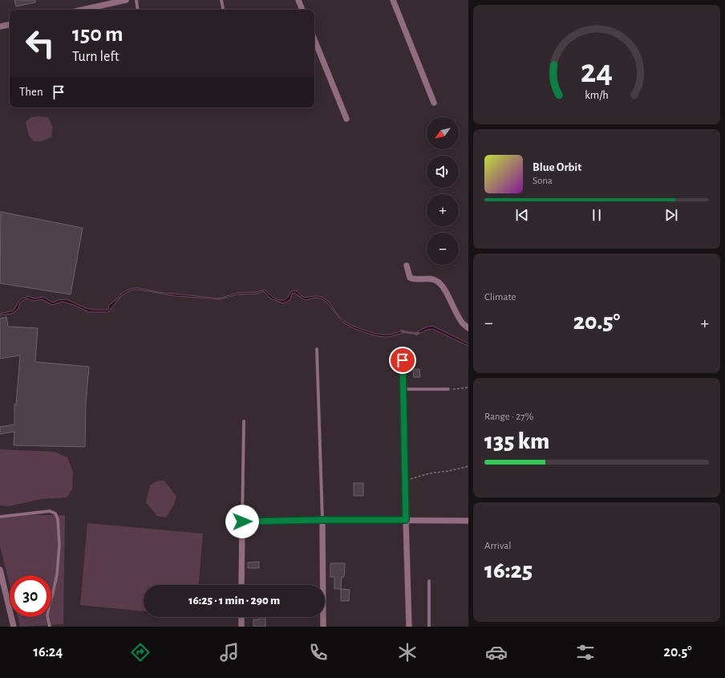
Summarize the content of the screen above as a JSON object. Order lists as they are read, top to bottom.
{
  "north": "bottom left",
  "page": {
    "turn": ["150 m", "Turn left"],
    "then": "Then",
    "map_buttons": ["+", "−"],
    "song": ["Blue Orbit", "Sona"],
    "tile": [
      "Climate",
      ["Range · 27%", "135 km"],
      ["Arrival", "16:25"]
    ],
    "heat": ["−", "20.5°", "+"],
    "limit": "30",
    "trip": "16:25 · 1 min · 290 m",
    "tabs": ["16:24", "20.5°"],
    "gauge": ["24", "km/h"]
  }
}
